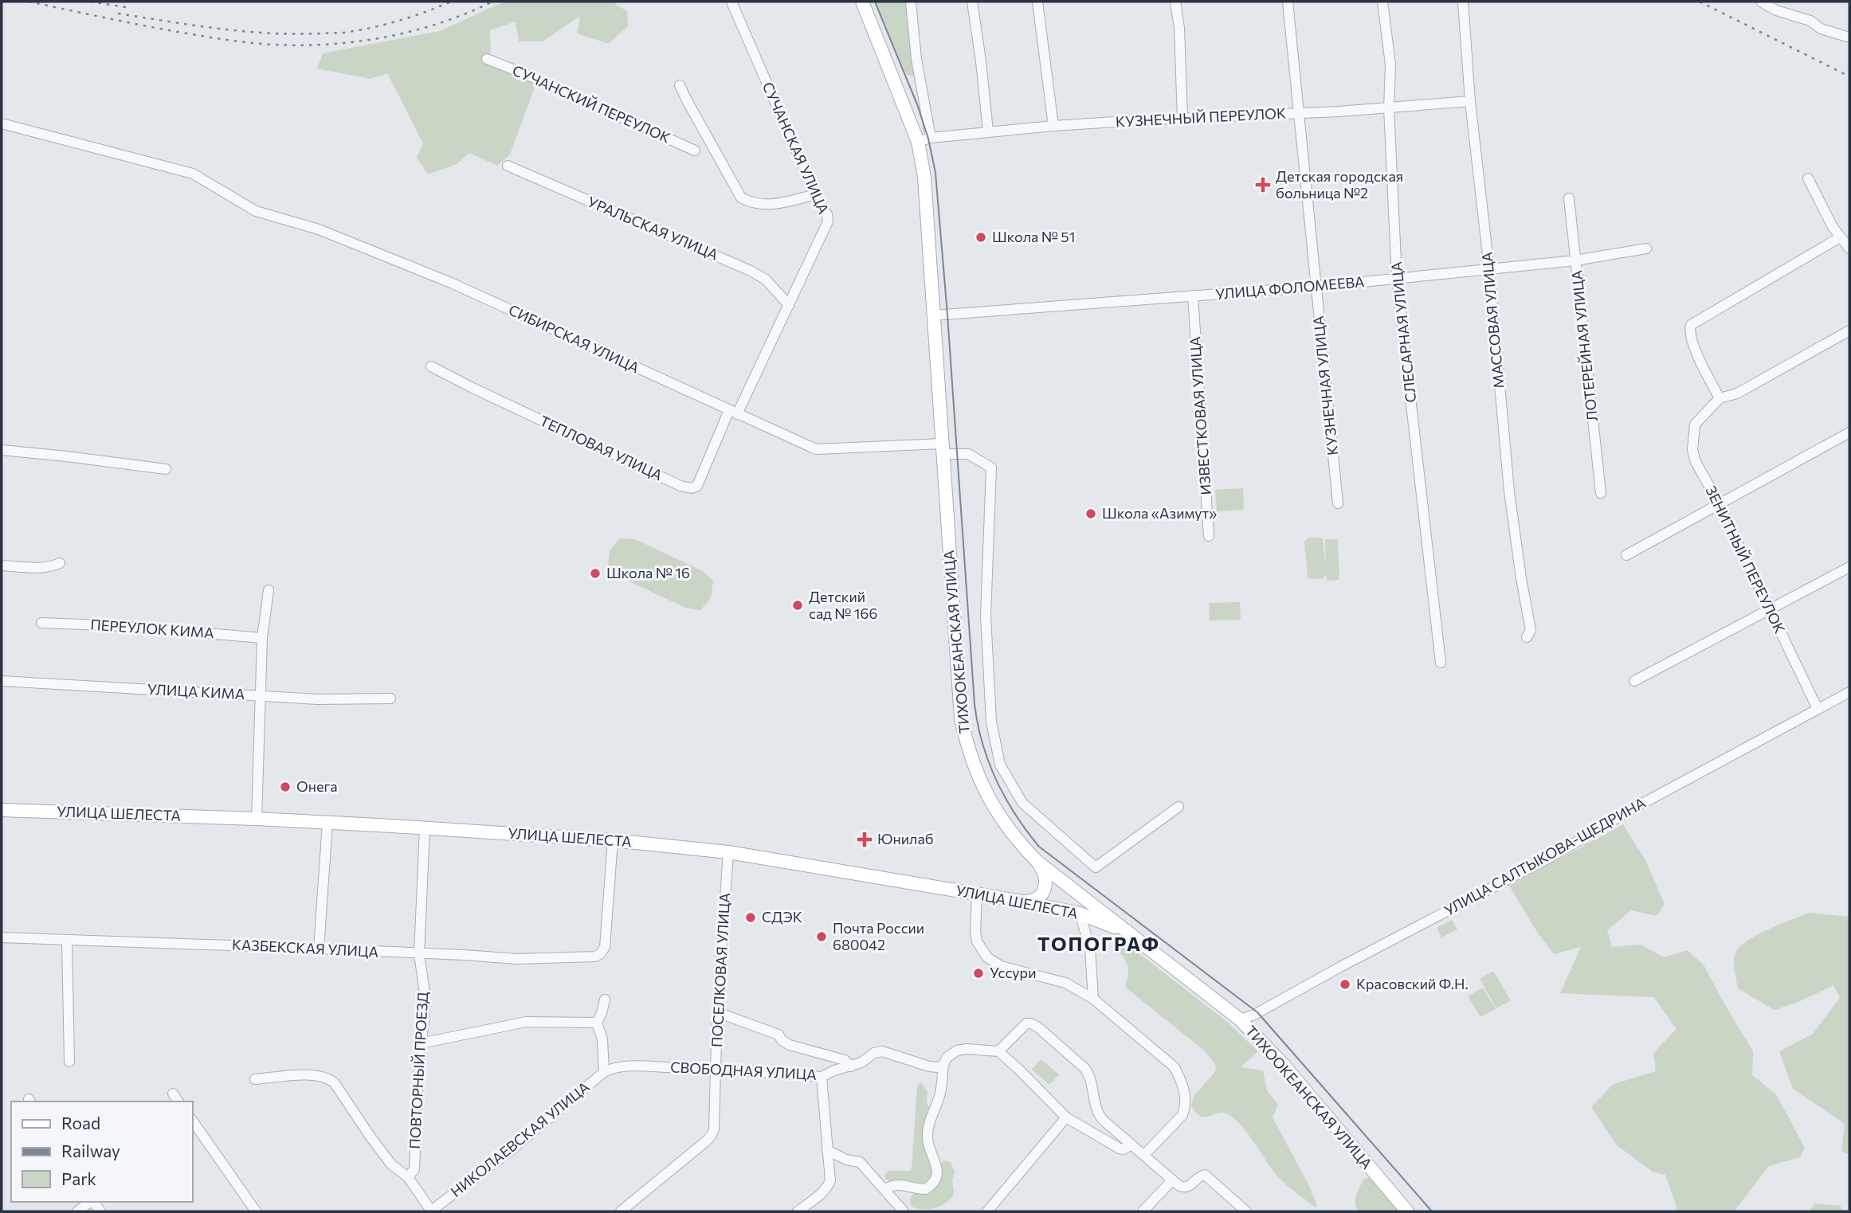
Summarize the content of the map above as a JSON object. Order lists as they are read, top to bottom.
{
  "streets": {
    "main road": ["ТИХООКЕАНСКАЯ УЛИЦА", "УЛИЦА ШЕЛЕСТА"],
    "street": [
      "СУЧАНСКИЙ ПЕРЕУЛОК",
      "КУЗНЕЧНЫЙ ПЕРЕУЛОК",
      "СУЧАНСКАЯ УЛИЦА",
      "УРАЛЬСКАЯ УЛИЦА",
      "УЛИЦА ФОЛОМЕЕВА",
      "МАССОВАЯ УЛИЦА",
      "СЛЕСАРНАЯ УЛИЦА",
      "СИБИРСКАЯ УЛИЦА",
      "ЛОТЕРЕЙНАЯ УЛИЦА",
      "КУЗНЕЧНАЯ УЛИЦА",
      "ИЗВЕСТКОВАЯ УЛИЦА",
      "ТЕПЛОВАЯ УЛИЦА",
      "ЗЕНИТНЫЙ ПЕРЕУЛОК",
      "ПЕРЕУЛОК КИМА",
      "УЛИЦА КИМА",
      "УЛИЦА САЛТЫКОВА-ЩЕДРИНА",
      "КАЗБЕКСКАЯ УЛИЦА",
      "ПОСЕЛКОВАЯ УЛИЦА",
      "ПОВТОРНЫЙ ПРОЕЗД",
      "СВОБОДНАЯ УЛИЦА",
      "НИКОЛАЕВСКАЯ УЛИЦА"
    ]
  },
  "crossings": [
    ["КУЗНЕЧНЫЙ ПЕРЕУЛОК", "МАССОВАЯ УЛИЦА"],
    ["КУЗНЕЧНЫЙ ПЕРЕУЛОК", "СЛЕСАРНАЯ УЛИЦА"],
    ["КУЗНЕЧНЫЙ ПЕРЕУЛОК", "КУЗНЕЧНАЯ УЛИЦА"],
    ["КУЗНЕЧНЫЙ ПЕРЕУЛОК", "ТИХООКЕАНСКАЯ УЛИЦА"],
    ["СУЧАНСКАЯ УЛИЦА", "УРАЛЬСКАЯ УЛИЦА"],
    ["СУЧАНСКАЯ УЛИЦА", "СИБИРСКАЯ УЛИЦА"],
    ["СУЧАНСКАЯ УЛИЦА", "ТЕПЛОВАЯ УЛИЦА"],
    ["УЛИЦА ФОЛОМЕЕВА", "МАССОВАЯ УЛИЦА"],
    ["УЛИЦА ФОЛОМЕЕВА", "СЛЕСАРНАЯ УЛИЦА"],
    ["УЛИЦА ФОЛОМЕЕВА", "ЛОТЕРЕЙНАЯ УЛИЦА"],
    ["УЛИЦА ФОЛОМЕЕВА", "КУЗНЕЧНАЯ УЛИЦА"],
    ["УЛИЦА ФОЛОМЕЕВА", "ИЗВЕСТКОВАЯ УЛИЦА"],
    ["УЛИЦА ФОЛОМЕЕВА", "ТИХООКЕАНСКАЯ УЛИЦА"],
    ["СИБИРСКАЯ УЛИЦА", "ТЕПЛОВАЯ УЛИЦА"],
    ["СИБИРСКАЯ УЛИЦА", "ТИХООКЕАНСКАЯ УЛИЦА"],
    ["ЗЕНИТНЫЙ ПЕРЕУЛОК", "УЛИЦА САЛТЫКОВА-ЩЕДРИНА"],
    ["ТИХООКЕАНСКАЯ УЛИЦА", "УЛИЦА ШЕЛЕСТА"],
    ["ТИХООКЕАНСКАЯ УЛИЦА", "УЛИЦА САЛТЫКОВА-ЩЕДРИНА"],
    ["УЛИЦА ШЕЛЕСТА", "КАЗБЕКСКАЯ УЛИЦА"],
    ["УЛИЦА ШЕЛЕСТА", "ПОСЕЛКОВАЯ УЛИЦА"],
    ["УЛИЦА ШЕЛЕСТА", "ПОВТОРНЫЙ ПРОЕЗД"],
    ["КАЗБЕКСКАЯ УЛИЦА", "ПОВТОРНЫЙ ПРОЕЗД"],
    ["ПОСЕЛКОВАЯ УЛИЦА", "СВОБОДНАЯ УЛИЦА"],
    ["СВОБОДНАЯ УЛИЦА", "НИКОЛАЕВСКАЯ УЛИЦА"]
  ],
  "districts": ["ТОПОГРАФ"],
  "places": {
    "health": ["Детская городская больница №2", "Юнилаб"],
    "other": [
      "Школа № 51",
      "Школа «Азимут»",
      "Школа № 16",
      "Детский сад № 166",
      "Онега",
      "СДЭК",
      "Почта России 680042",
      "Уссури",
      "Красовский Ф.Н."
    ]
  },
  "legend": ["Road", "Railway", "Park"]
}
